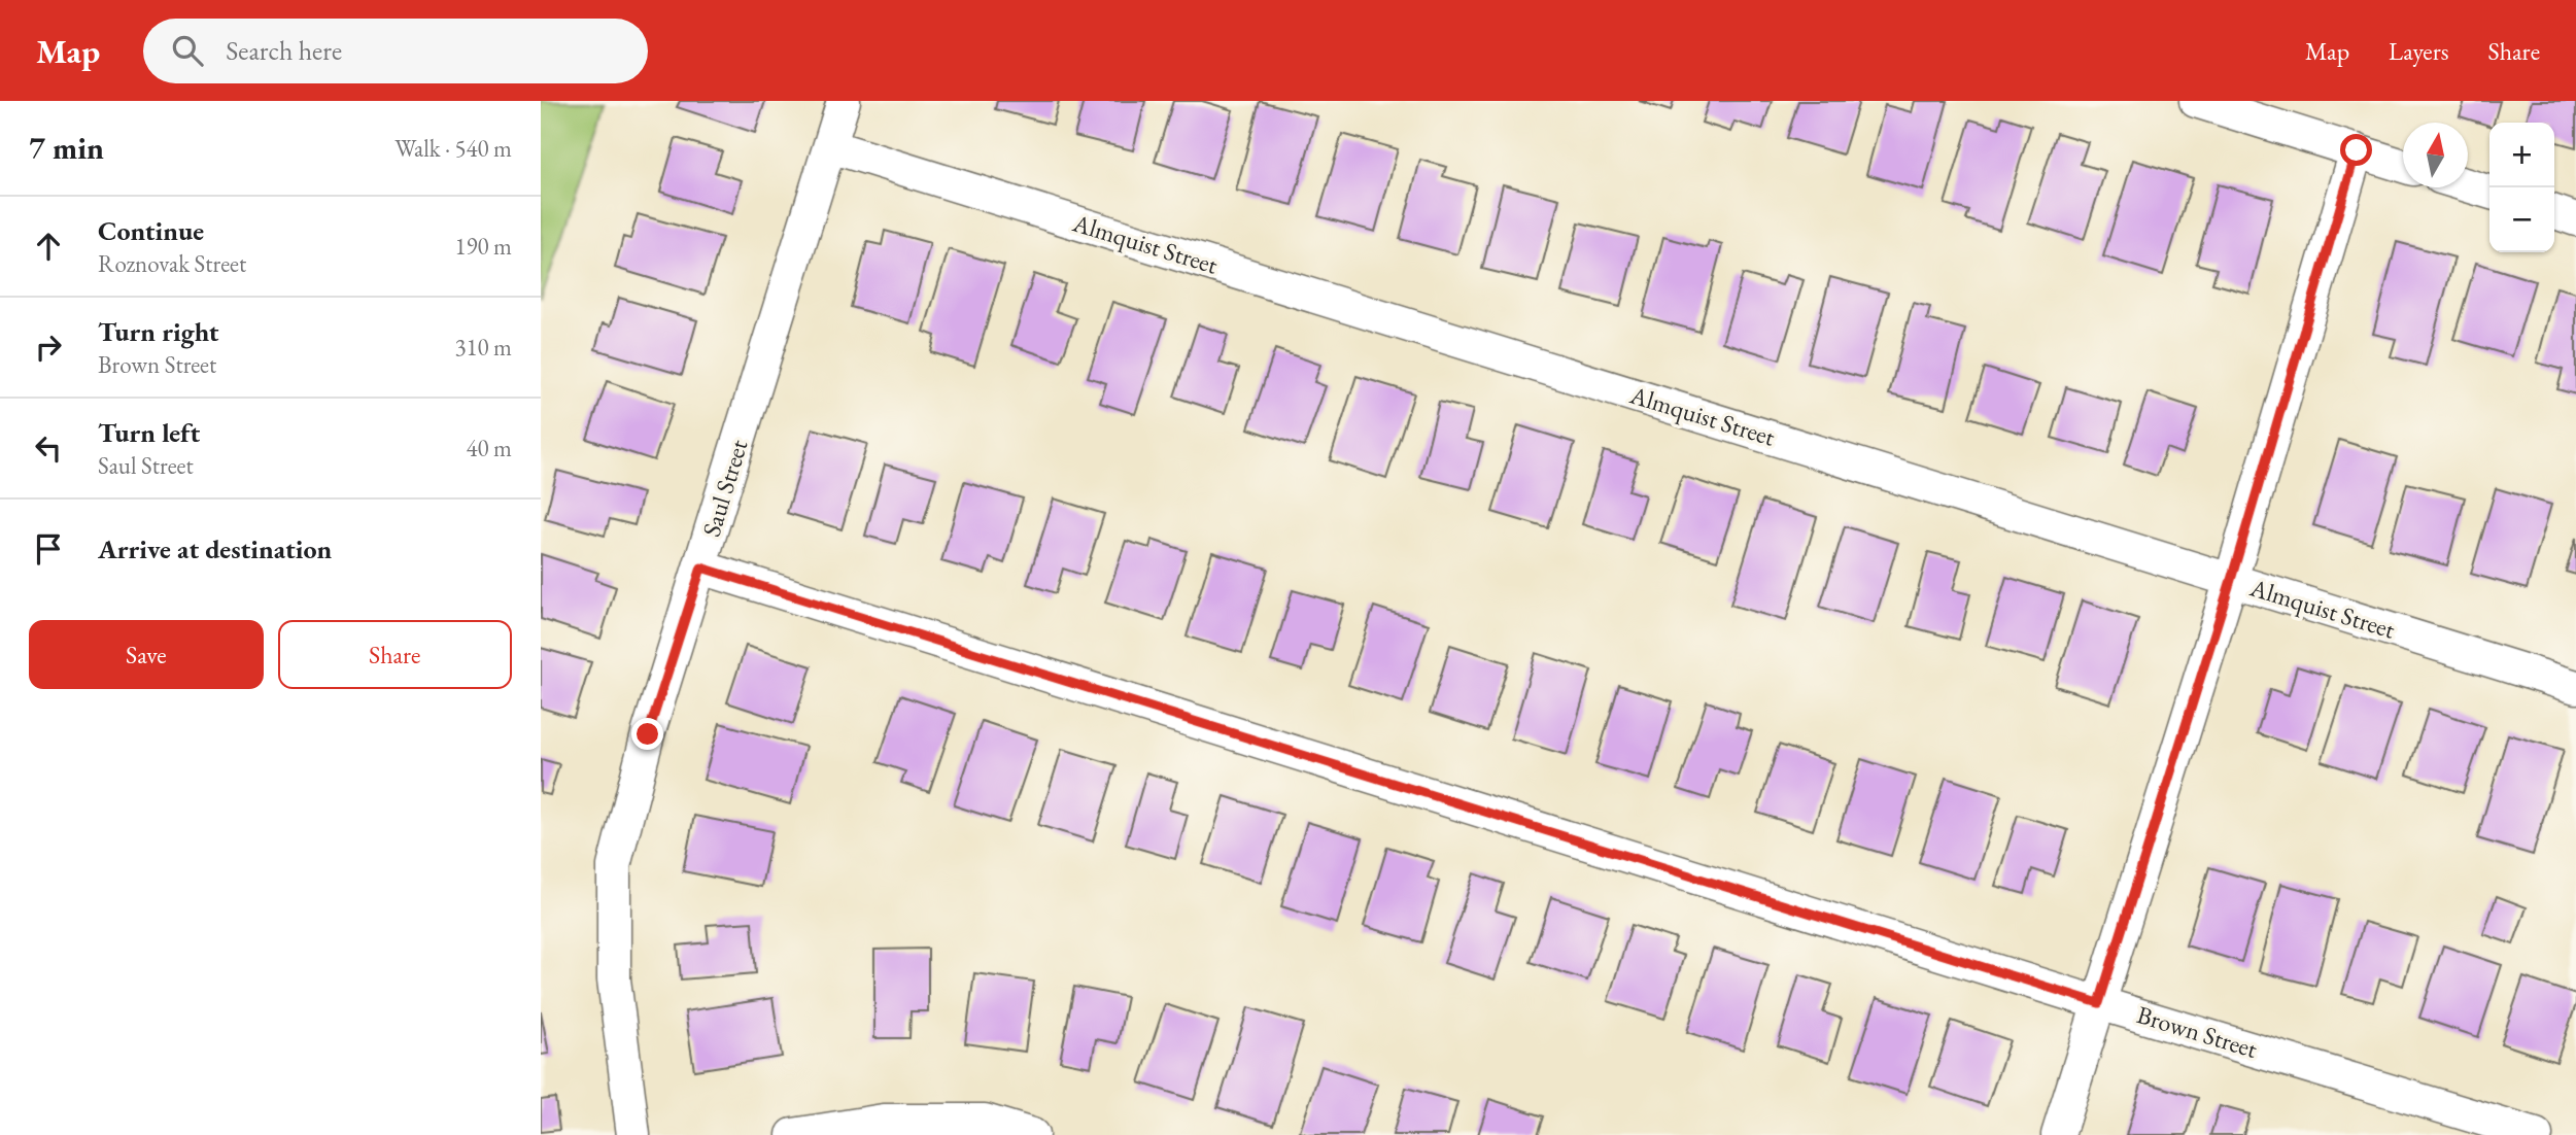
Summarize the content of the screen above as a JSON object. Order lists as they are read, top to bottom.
{
  "streets": {
    "street": ["Almquist Street", "Saul Street", "Brown Street"]
  },
  "crossings": [
    ["Almquist Street", "Saul Street"],
    ["Saul Street", "Brown Street"]
  ],
  "north": "top",
  "page": {
    "header": "Map",
    "search": "Search here",
    "nav": ["Map", "Layers", "Share"],
    "heading": ["7 min", "Walk · 540 m"],
    "map_buttons": ["+", "−"],
    "list": [
      ["Continue", "Roznovak Street", "190 m"],
      ["Turn right", "Brown Street", "310 m"],
      ["Turn left", "Saul Street", "40 m"],
      "Arrive at destination"
    ],
    "buttons": ["Save", "Share"]
  }
}
